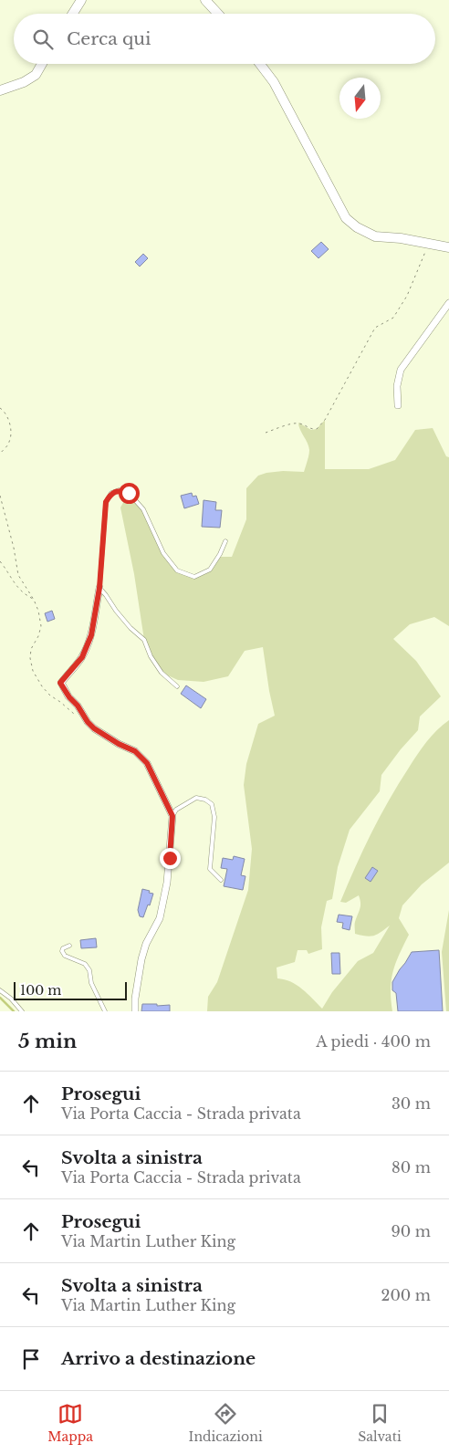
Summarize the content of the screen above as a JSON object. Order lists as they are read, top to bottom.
{
  "scale_bar": "100 m",
  "north": "bottom",
  "page": {
    "search": "Cerca qui",
    "scale": "100 m",
    "heading": ["5 min", "A piedi · 400 m"],
    "list": [
      ["Prosegui", "Via Porta Caccia - Strada privata", "30 m"],
      ["Svolta a sinistra", "Via Porta Caccia - Strada privata", "80 m"],
      ["Prosegui", "Via Martin Luther King", "90 m"],
      ["Svolta a sinistra", "Via Martin Luther King", "200 m"],
      "Arrivo a destinazione"
    ],
    "nav": ["Mappa", "Indicazioni", "Salvati"]
  }
}
